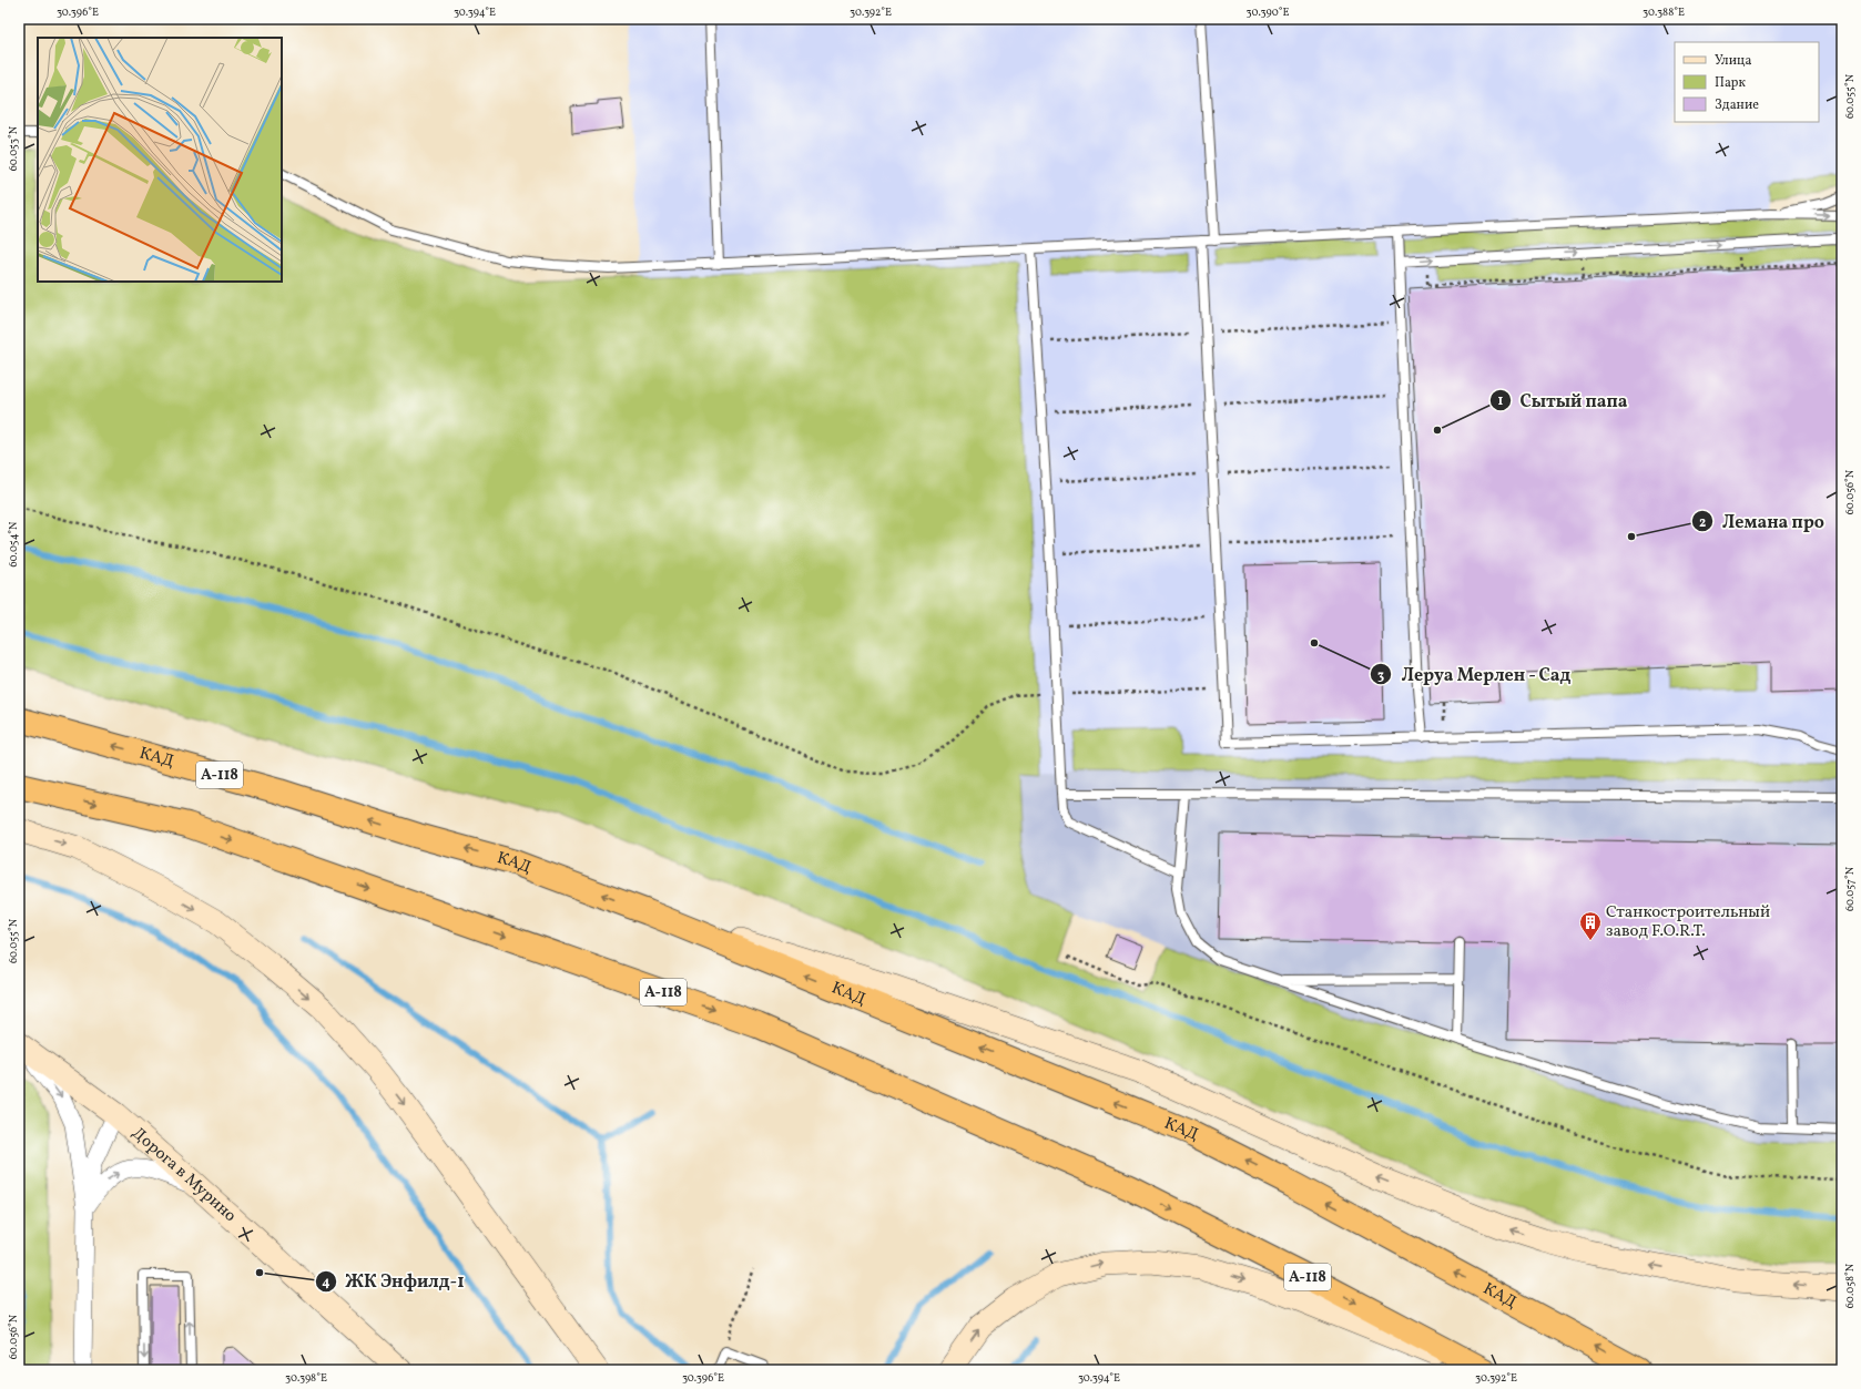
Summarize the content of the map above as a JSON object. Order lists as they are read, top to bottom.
{
  "streets": {
    "highway": ["КАД", "А-118"],
    "main road": ["Дорога в Мурино"]
  },
  "places": {
    "other": [
      "Сытый папа",
      "Лемана про",
      "Леруа Мерлен - Сад",
      "ЖК Энфилд-1"
    ],
    "building": ["Станкостроительный завод F.O.R.T."]
  },
  "legend": ["Улица", "Парк", "Здание"],
  "coordinates": [
    "30.396°E",
    "30.394°E",
    "30.392°E",
    "30.390°E",
    "30.388°E",
    "60.055°N",
    "60.053°N",
    "60.056°N",
    "60.054°N",
    "60.057°N",
    "60.058°N",
    "30.398°E"
  ]
}
